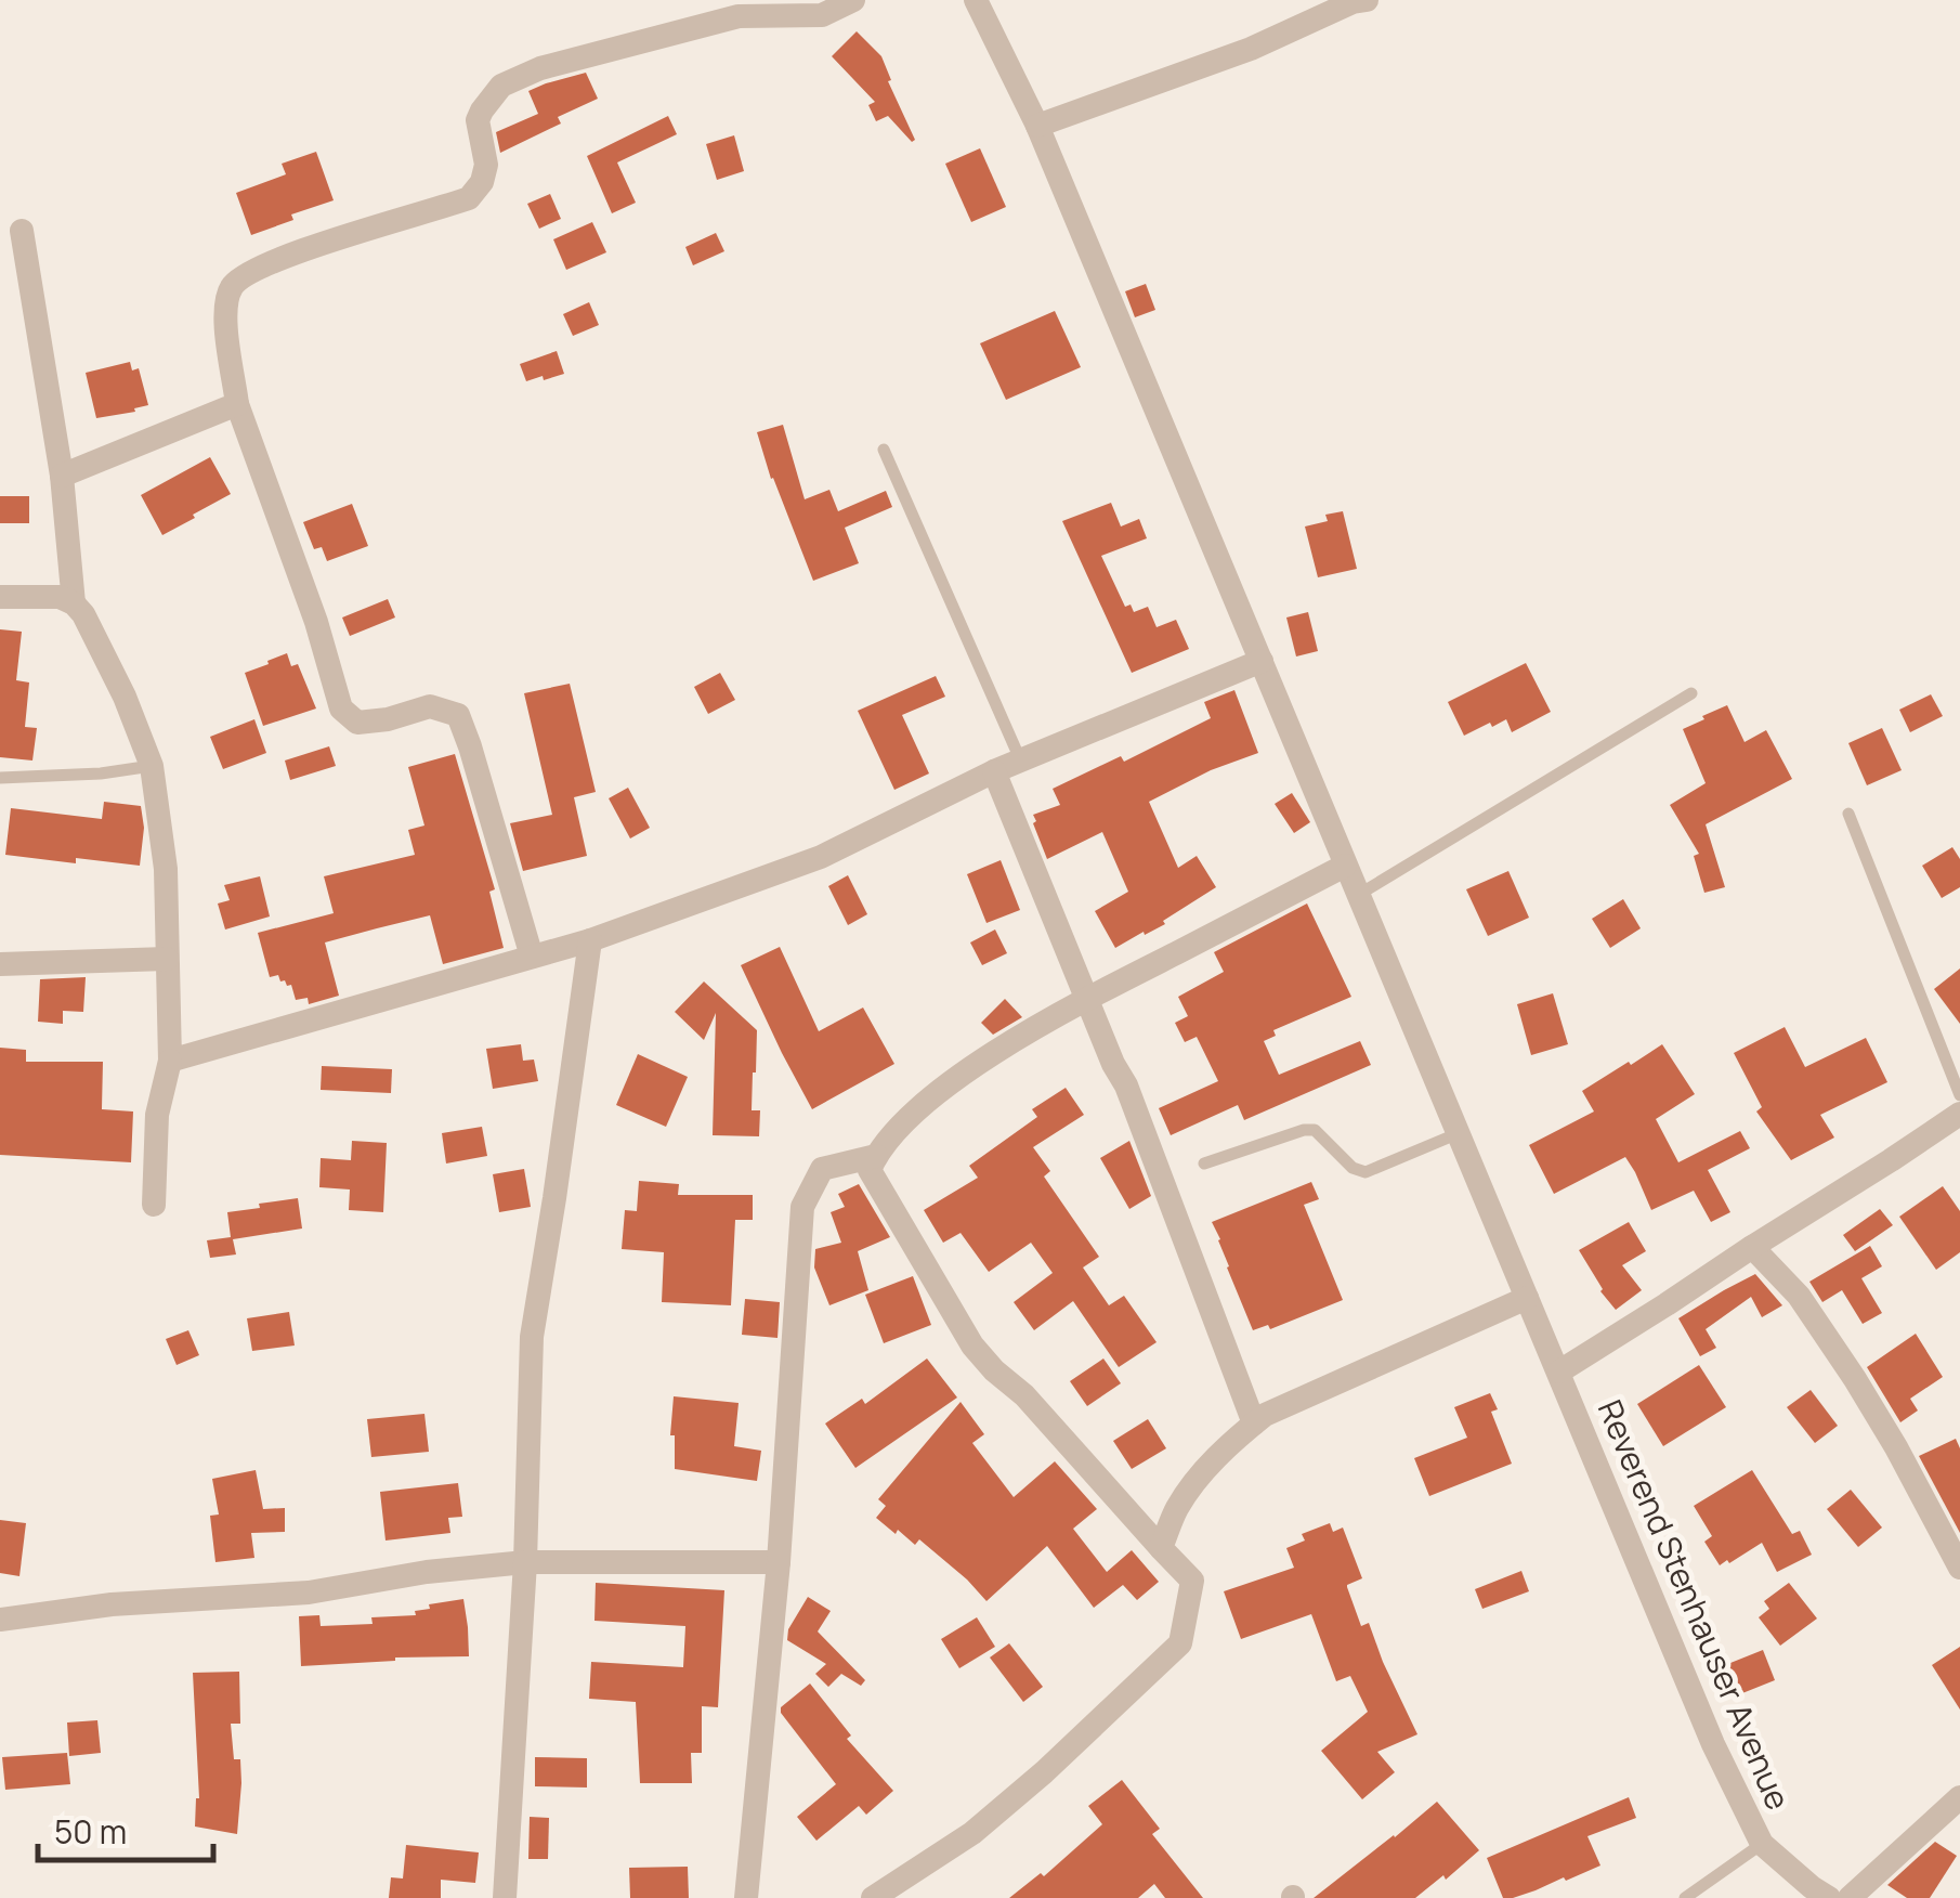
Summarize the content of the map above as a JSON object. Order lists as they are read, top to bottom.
{
  "streets": {
    "street": ["Reverend Stenhauser Avenue"]
  },
  "scale_bar": "50 m"
}
